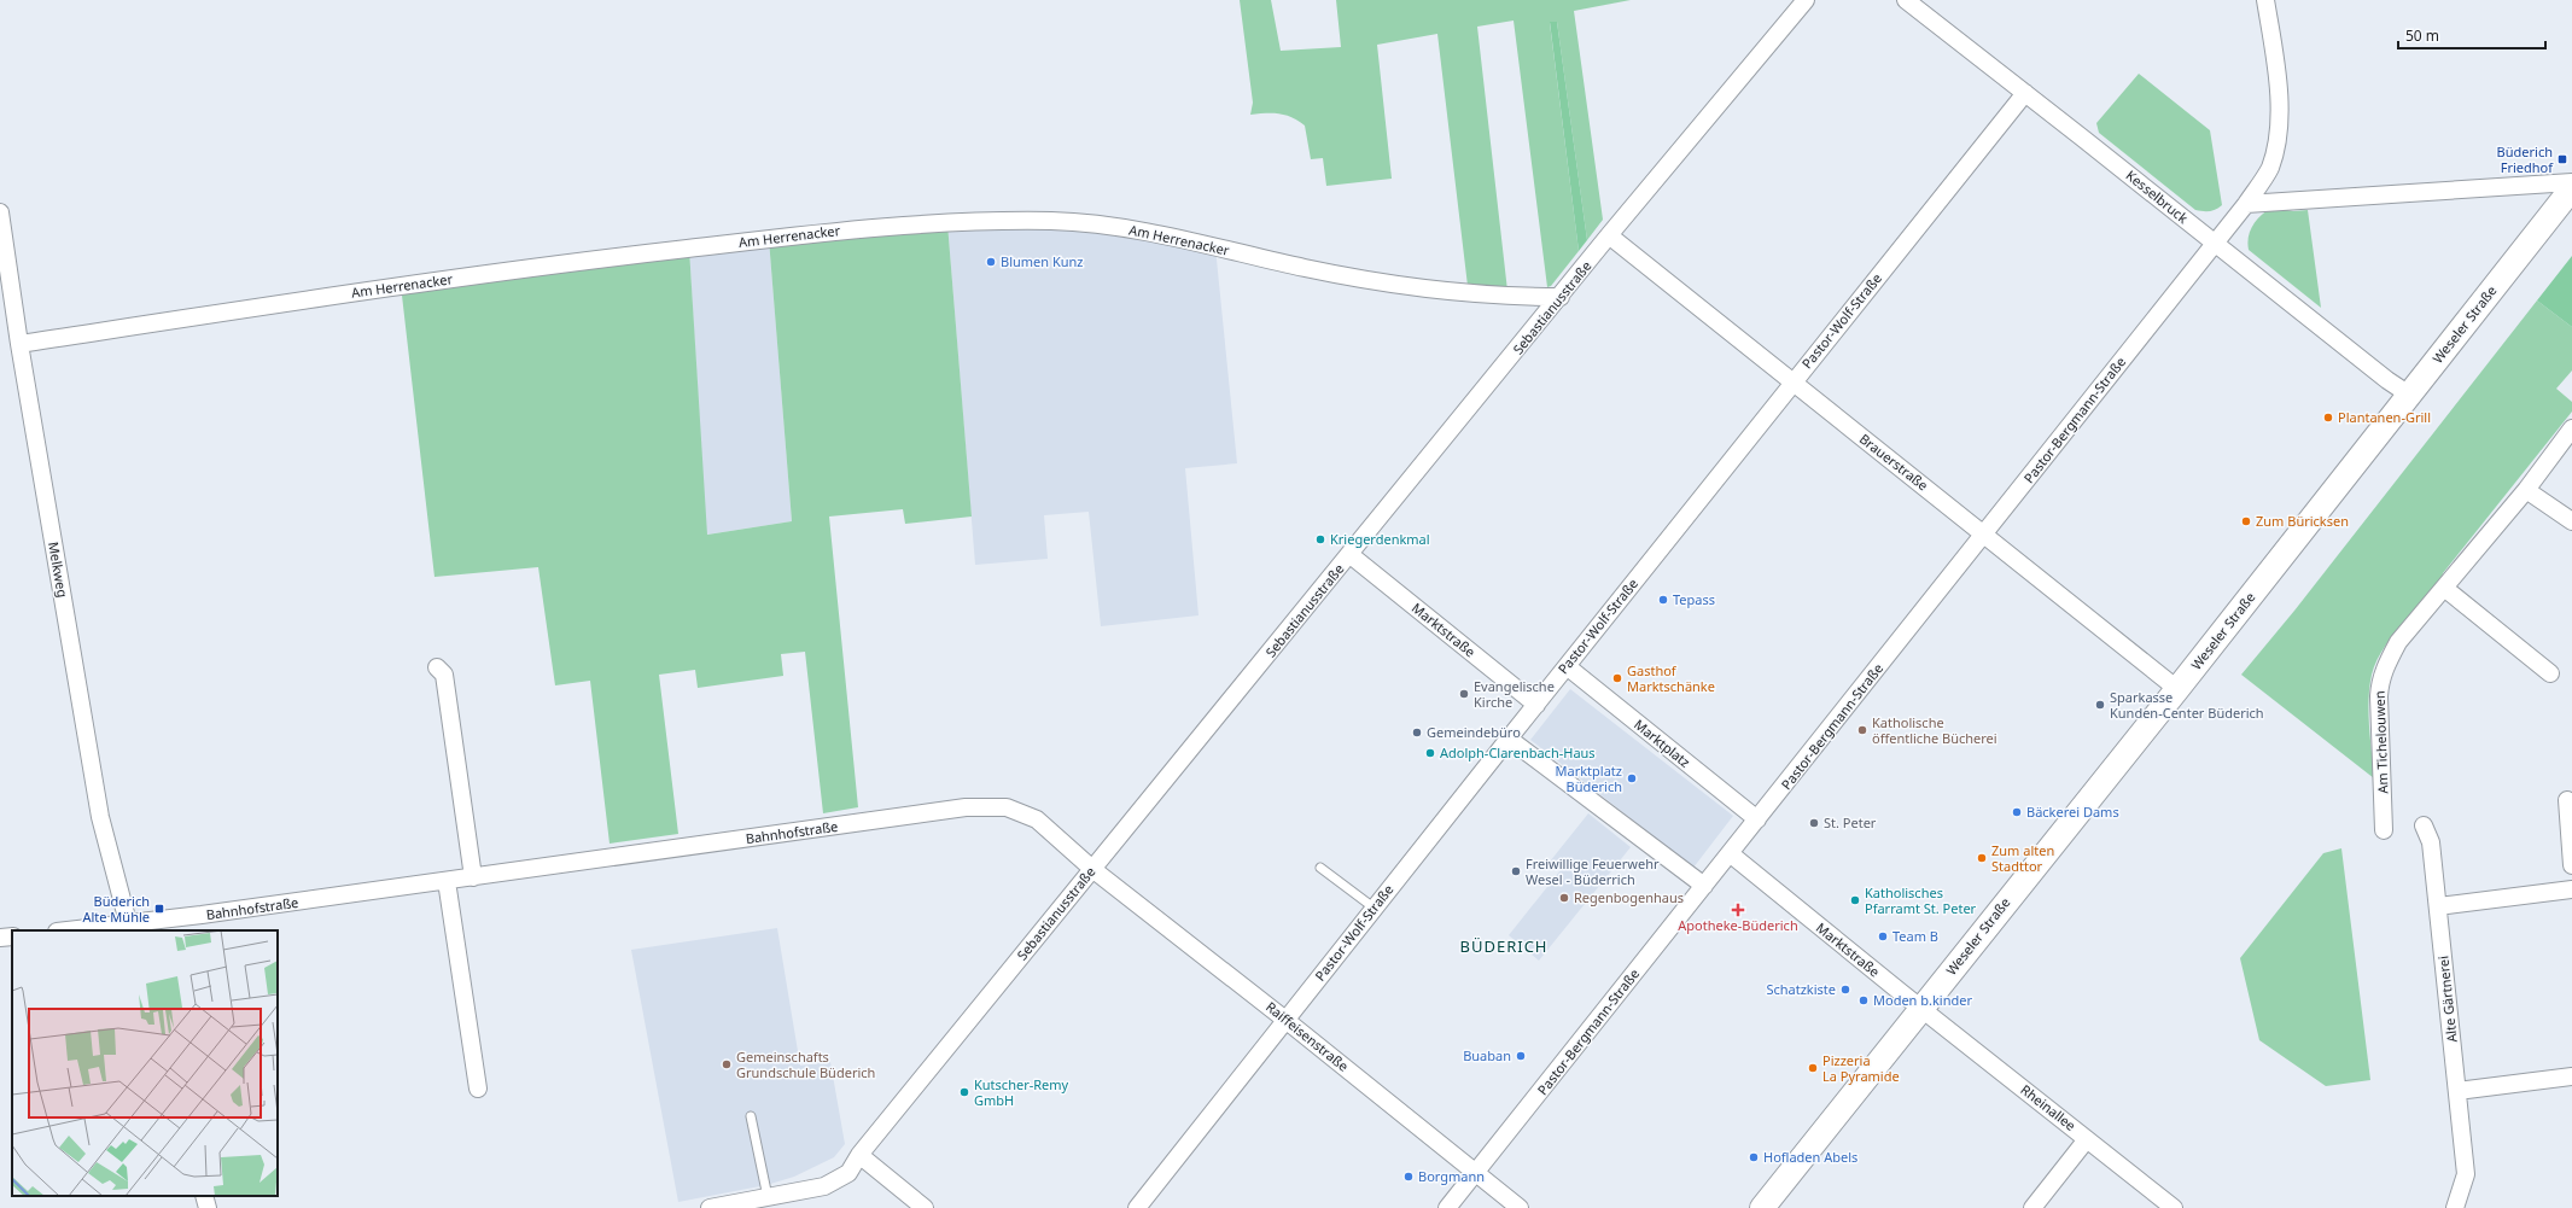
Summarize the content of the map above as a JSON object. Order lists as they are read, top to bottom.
{
  "streets": {
    "street": [
      "Kesselbruck",
      "Am Herrenacker",
      "Sebastianusstraße",
      "Pastor-Wolf-Straße",
      "Weseler Straße",
      "Pastor-Bergmann-Straße",
      "Brauerstraße",
      "Melkweg",
      "Marktstraße",
      "Am Tichelouwen",
      "Marktplatz",
      "Bahnhofstraße",
      "Alte Gärtnerei",
      "Raiffeisenstraße",
      "Rheinallee"
    ]
  },
  "crossings": [
    ["Kesselbruck", "Pastor-Wolf-Straße"],
    ["Kesselbruck", "Weseler Straße"],
    ["Kesselbruck", "Pastor-Bergmann-Straße"],
    ["Am Herrenacker", "Sebastianusstraße"],
    ["Am Herrenacker", "Melkweg"],
    ["Sebastianusstraße", "Brauerstraße"],
    ["Sebastianusstraße", "Marktstraße"],
    ["Sebastianusstraße", "Bahnhofstraße"],
    ["Sebastianusstraße", "Raiffeisenstraße"],
    ["Pastor-Wolf-Straße", "Brauerstraße"],
    ["Pastor-Wolf-Straße", "Marktstraße"],
    ["Pastor-Wolf-Straße", "Marktplatz"],
    ["Pastor-Wolf-Straße", "Raiffeisenstraße"],
    ["Weseler Straße", "Brauerstraße"],
    ["Weseler Straße", "Marktstraße"],
    ["Weseler Straße", "Rheinallee"],
    ["Pastor-Bergmann-Straße", "Brauerstraße"],
    ["Pastor-Bergmann-Straße", "Marktstraße"],
    ["Pastor-Bergmann-Straße", "Marktplatz"],
    ["Pastor-Bergmann-Straße", "Raiffeisenstraße"],
    ["Melkweg", "Bahnhofstraße"],
    ["Marktstraße", "Rheinallee"],
    ["Bahnhofstraße", "Raiffeisenstraße"]
  ],
  "districts": ["BÜDERICH"],
  "places": {
    "transit": ["Büderich Friedhof", "Büderich Alte Mühle"],
    "other": [
      "Blumen Kunz",
      "Plantanen-Grill",
      "Zum Büricksen",
      "Kriegerdenkmal",
      "Tepass",
      "Gasthof Marktschänke",
      "Evangelische Kirche",
      "Sparkasse Kunden-Center Büderich",
      "Katholische öffentliche Bücherei",
      "Gemeindebüro",
      "Adolph-Clarenbach-Haus",
      "Marktplatz Büderich",
      "Bäckerei Dams",
      "St. Peter",
      "Zum alten Stadttor",
      "Freiwillige Feuerwehr Wesel - Büderrich",
      "Regenbogenhaus",
      "Katholisches Pfarramt St. Peter",
      "Team B",
      "Schatzkiste",
      "Moden b.kinder",
      "Buaban",
      "Gemeinschafts Grundschule Büderich",
      "Pizzeria La Pyramide",
      "Kutscher-Remy GmbH",
      "Hofladen Abels",
      "Borgmann"
    ],
    "health": ["Apotheke-Büderich"]
  },
  "scale_bar": "50 m"
}
